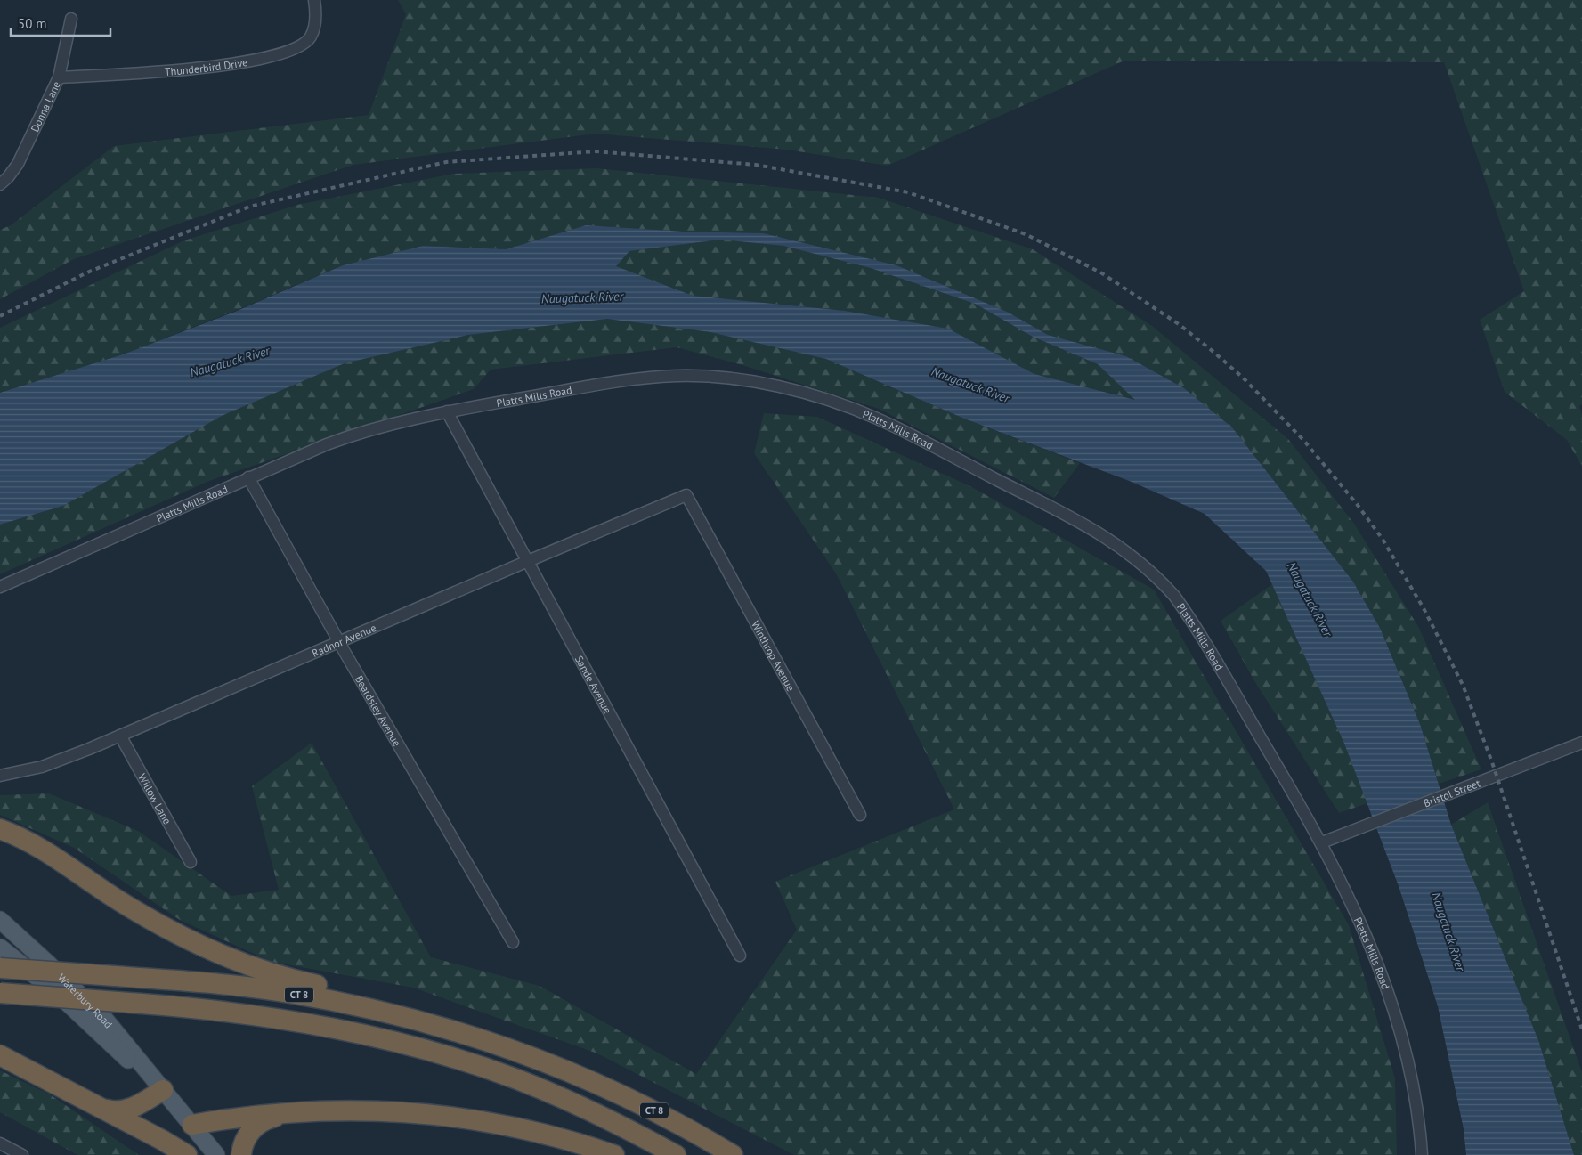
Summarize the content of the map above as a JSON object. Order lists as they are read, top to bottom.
{
  "streets": {
    "highway": ["CT 8"],
    "main road": ["Waterbury Road"],
    "street": [
      "Thunderbird Drive",
      "Donna Lane",
      "Platts Mills Road",
      "Radnor Avenue",
      "Winthrop Avenue",
      "Sande Avenue",
      "Beardsley Avenue",
      "Bristol Street",
      "Willow Lane"
    ]
  },
  "crossings": [
    ["Thunderbird Drive", "Donna Lane"],
    ["Platts Mills Road", "Sande Avenue"],
    ["Platts Mills Road", "Beardsley Avenue"],
    ["Platts Mills Road", "Bristol Street"],
    ["Radnor Avenue", "Winthrop Avenue"],
    ["Radnor Avenue", "Sande Avenue"],
    ["Radnor Avenue", "Beardsley Avenue"],
    ["Radnor Avenue", "Willow Lane"]
  ],
  "water": ["Naugatuck River"],
  "scale_bar": "50 m"
}
